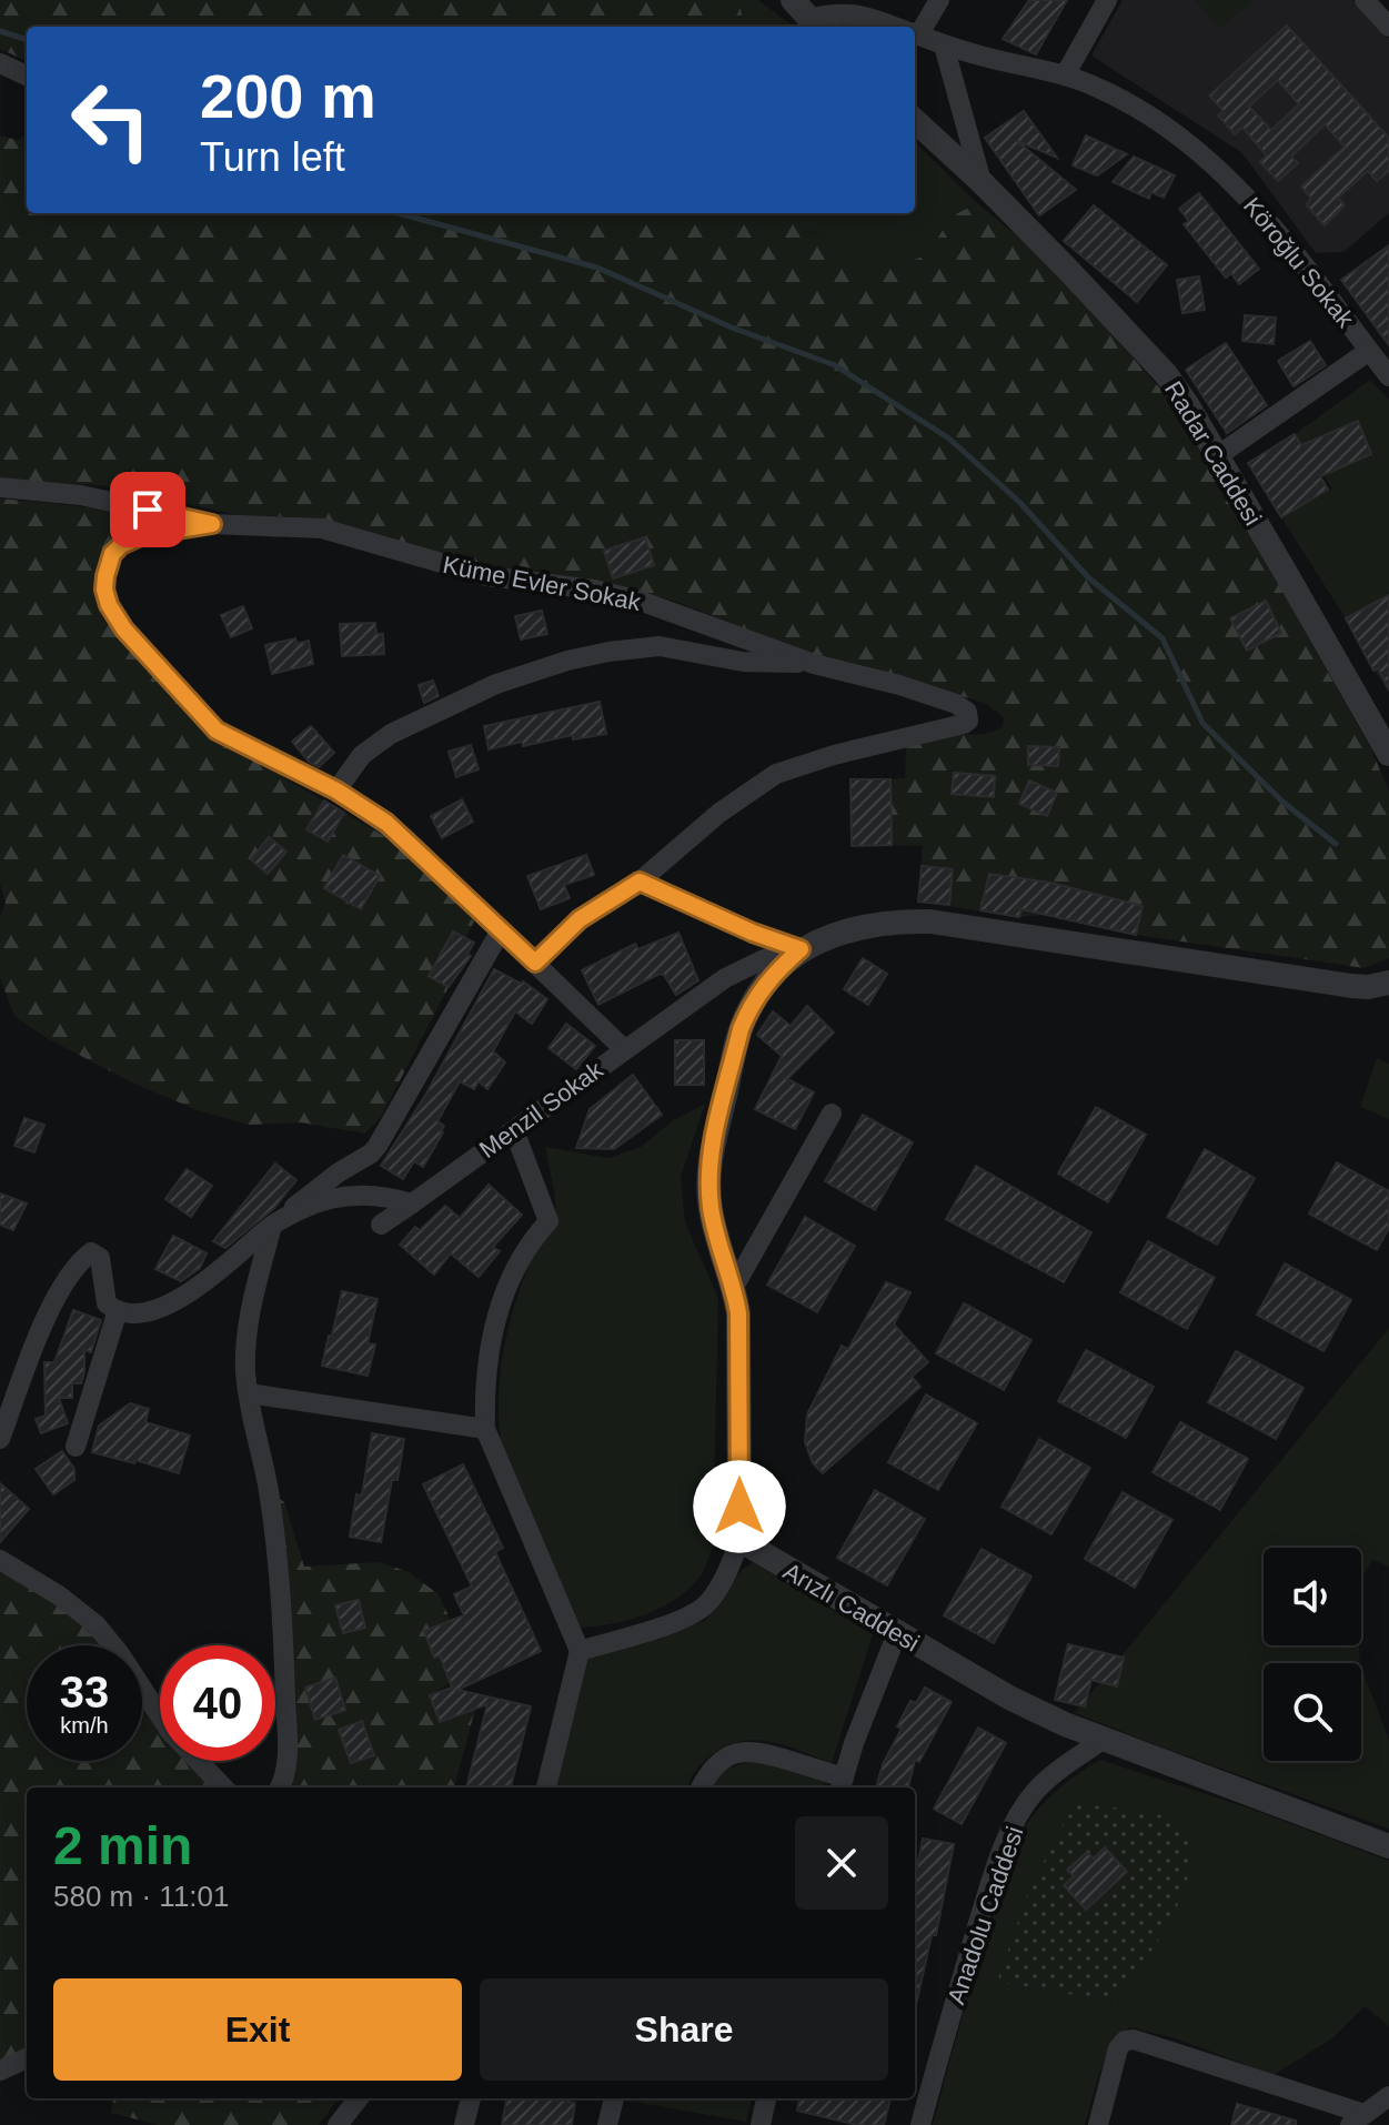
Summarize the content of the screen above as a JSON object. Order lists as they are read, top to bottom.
{
  "streets": {
    "street": [
      "Köroğlu Sokak",
      "Radar Caddesi",
      "Küme Evler Sokak",
      "Menzil Sokak",
      "Arızlı Caddesi",
      "Anadolu Caddesi"
    ]
  },
  "crossings": [
    ["Küme Evler Sokak", "Menzil Sokak"],
    ["Arızlı Caddesi", "Anadolu Caddesi"]
  ],
  "page": {
    "turn": ["200 m", "Turn left"],
    "speed": "33 km/h",
    "limit": "40",
    "heading": ["2 min", "580 m · 11:01"],
    "buttons": ["Exit", "Share"]
  }
}
